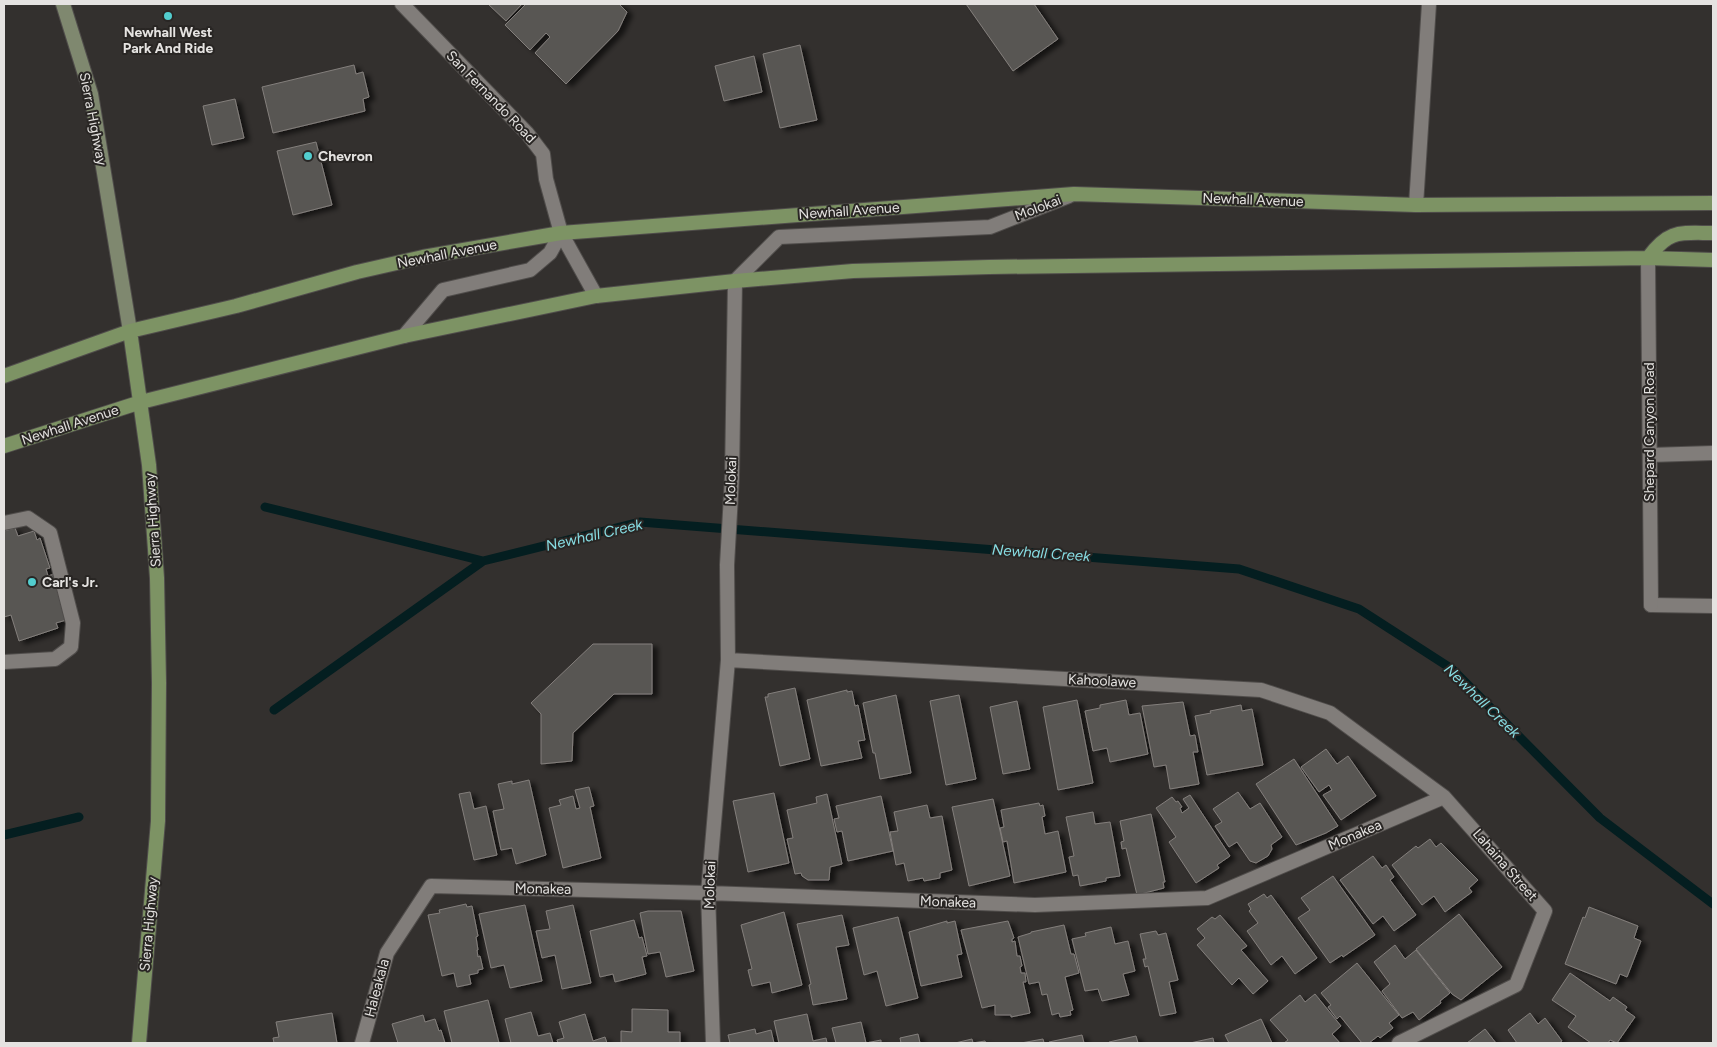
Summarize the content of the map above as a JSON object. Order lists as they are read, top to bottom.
{
  "streets": {
    "main road": ["Sierra Highway", "Newhall Avenue"],
    "street": [
      "San Fernando Road",
      "Molokai",
      "Shepard Canyon Road",
      "Kahoolawe",
      "Monakea",
      "Lahaina Street",
      "Haleakala"
    ]
  },
  "crossings": [
    ["San Fernando Road", "Newhall Avenue"],
    ["Sierra Highway", "Newhall Avenue"],
    ["Newhall Avenue", "Molokai"],
    ["Newhall Avenue", "Shepard Canyon Road"],
    ["Molokai", "Kahoolawe"],
    ["Molokai", "Monakea"],
    ["Kahoolawe", "Monakea"],
    ["Kahoolawe", "Lahaina Street"],
    ["Monakea", "Lahaina Street"],
    ["Monakea", "Haleakala"]
  ],
  "water": ["Newhall Creek"],
  "places": ["Newhall West Park And Ride", "Chevron", "Carl's Jr."]
}
